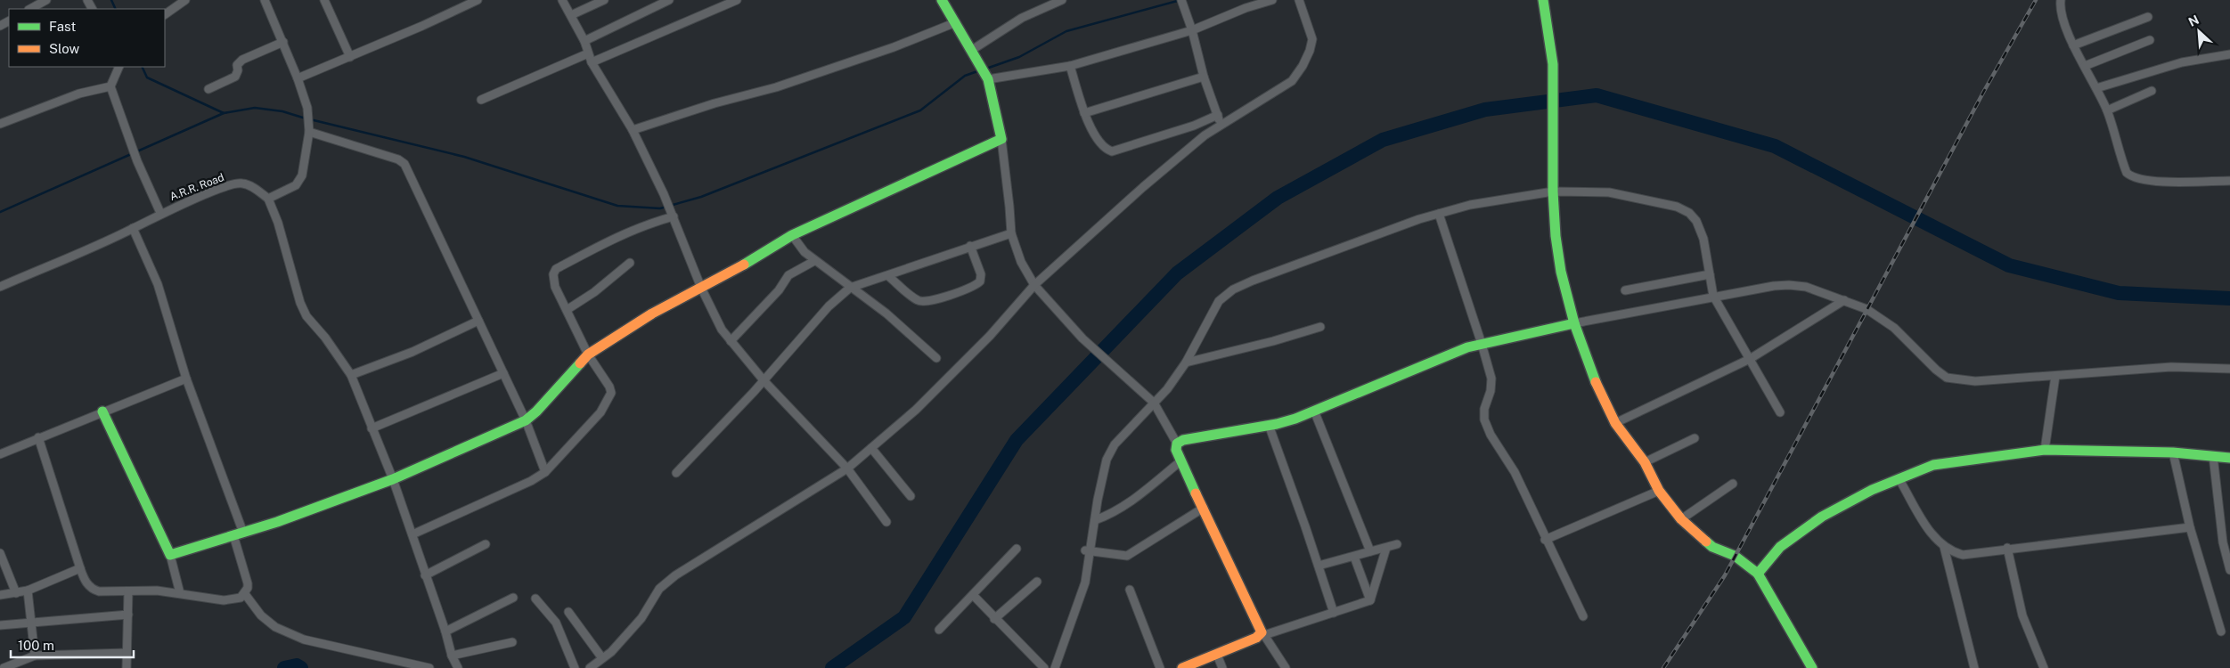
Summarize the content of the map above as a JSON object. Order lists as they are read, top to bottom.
{
  "streets": {
    "street": ["A.R.R. Road"]
  },
  "legend": ["Fast", "Slow"],
  "scale_bar": "100 m",
  "north": "top left"
}
